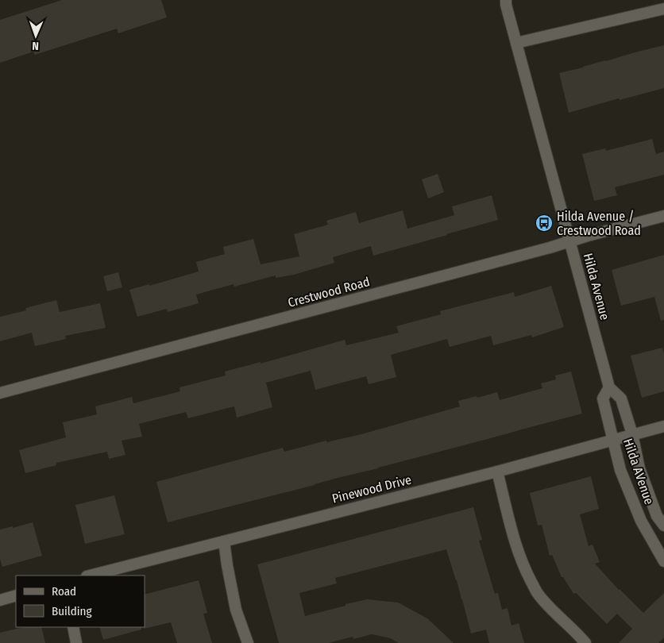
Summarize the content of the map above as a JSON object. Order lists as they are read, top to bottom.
{
  "streets": {
    "street": [
      "Hilda Avenue",
      "Crestwood Road",
      "Hilda AVenue",
      "Pinewood Drive"
    ]
  },
  "crossings": [
    ["Hilda Avenue", "Crestwood Road"],
    ["Hilda Avenue", "Hilda AVenue"],
    ["Hilda Avenue", "Pinewood Drive"],
    ["Hilda AVenue", "Pinewood Drive"]
  ],
  "places": {
    "bus stop": ["Hilda Avenue / Crestwood Road"]
  },
  "legend": ["Road", "Building"],
  "north": "bottom"
}
